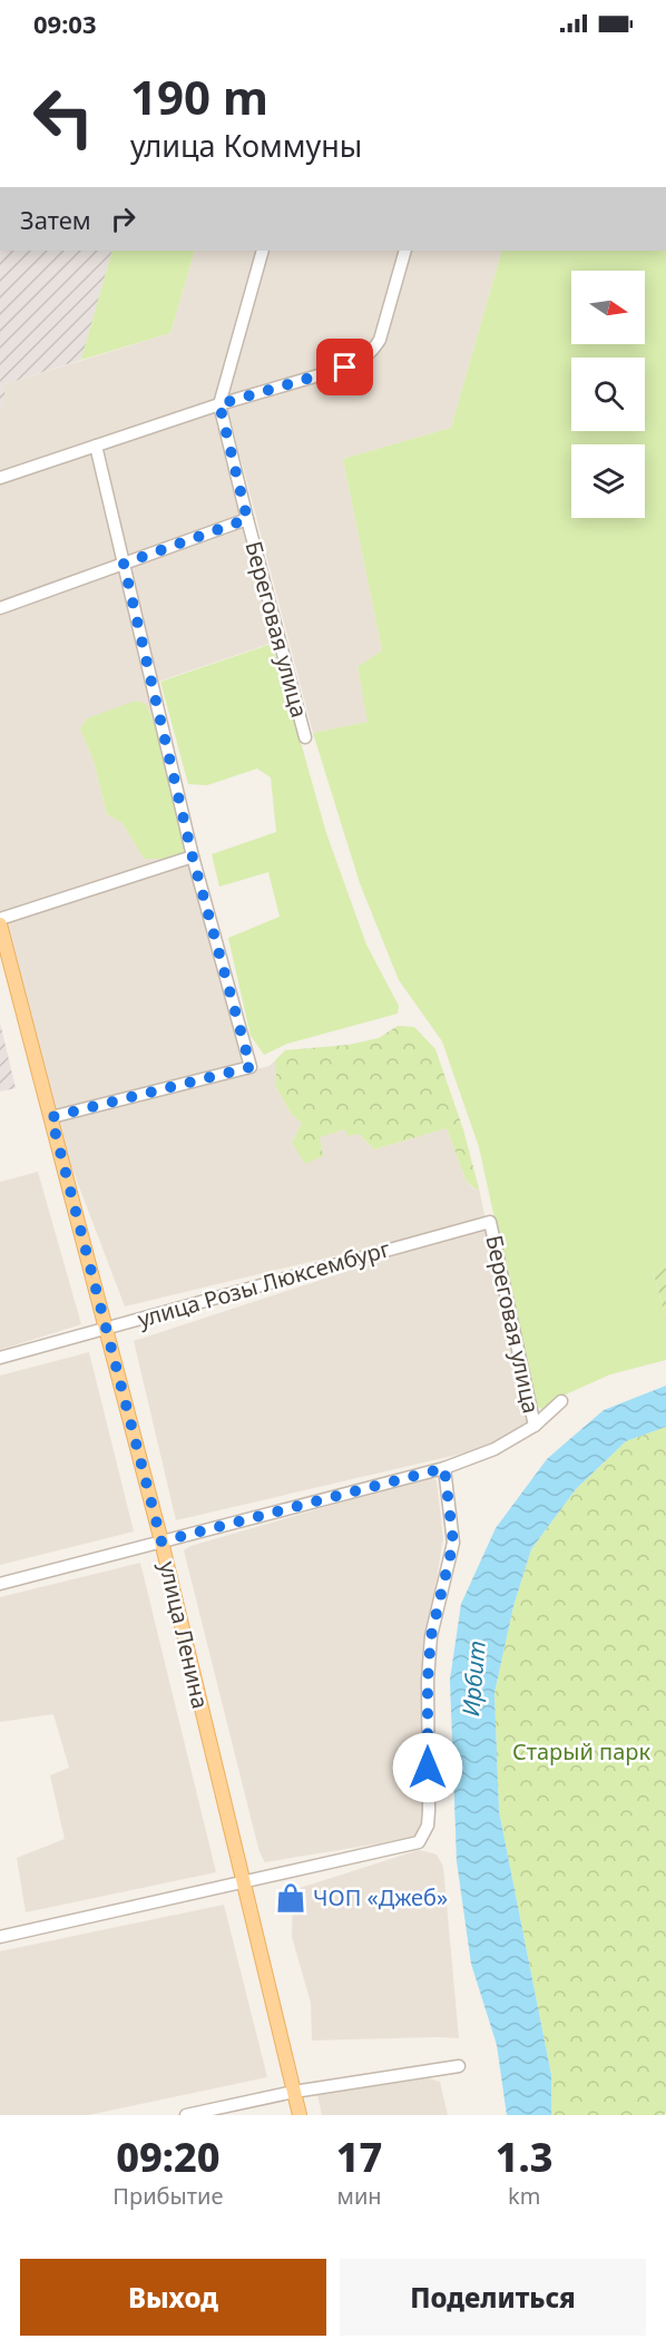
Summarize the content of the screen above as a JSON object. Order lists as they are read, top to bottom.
{
  "streets": {
    "main road": ["улица Ленина"],
    "street": ["Береговая улица", "улица Розы Люксембург"]
  },
  "crossings": [
    ["Береговая улица", "улица Розы Люксембург"],
    ["улица Розы Люксембург", "улица Ленина"]
  ],
  "water": ["Ирбит"],
  "parks": ["Старый парк"],
  "places": {
    "shop": ["ЧОП «Джеб»"]
  },
  "north": "right",
  "page": {
    "status": "09:03",
    "turn": ["190 m", "улица Коммуны"],
    "then": "Затем",
    "eta": [
      "09:20",
      "Прибытие",
      "17",
      "мин",
      "1.3",
      "km"
    ],
    "buttons": ["Выход", "Поделиться"]
  }
}
